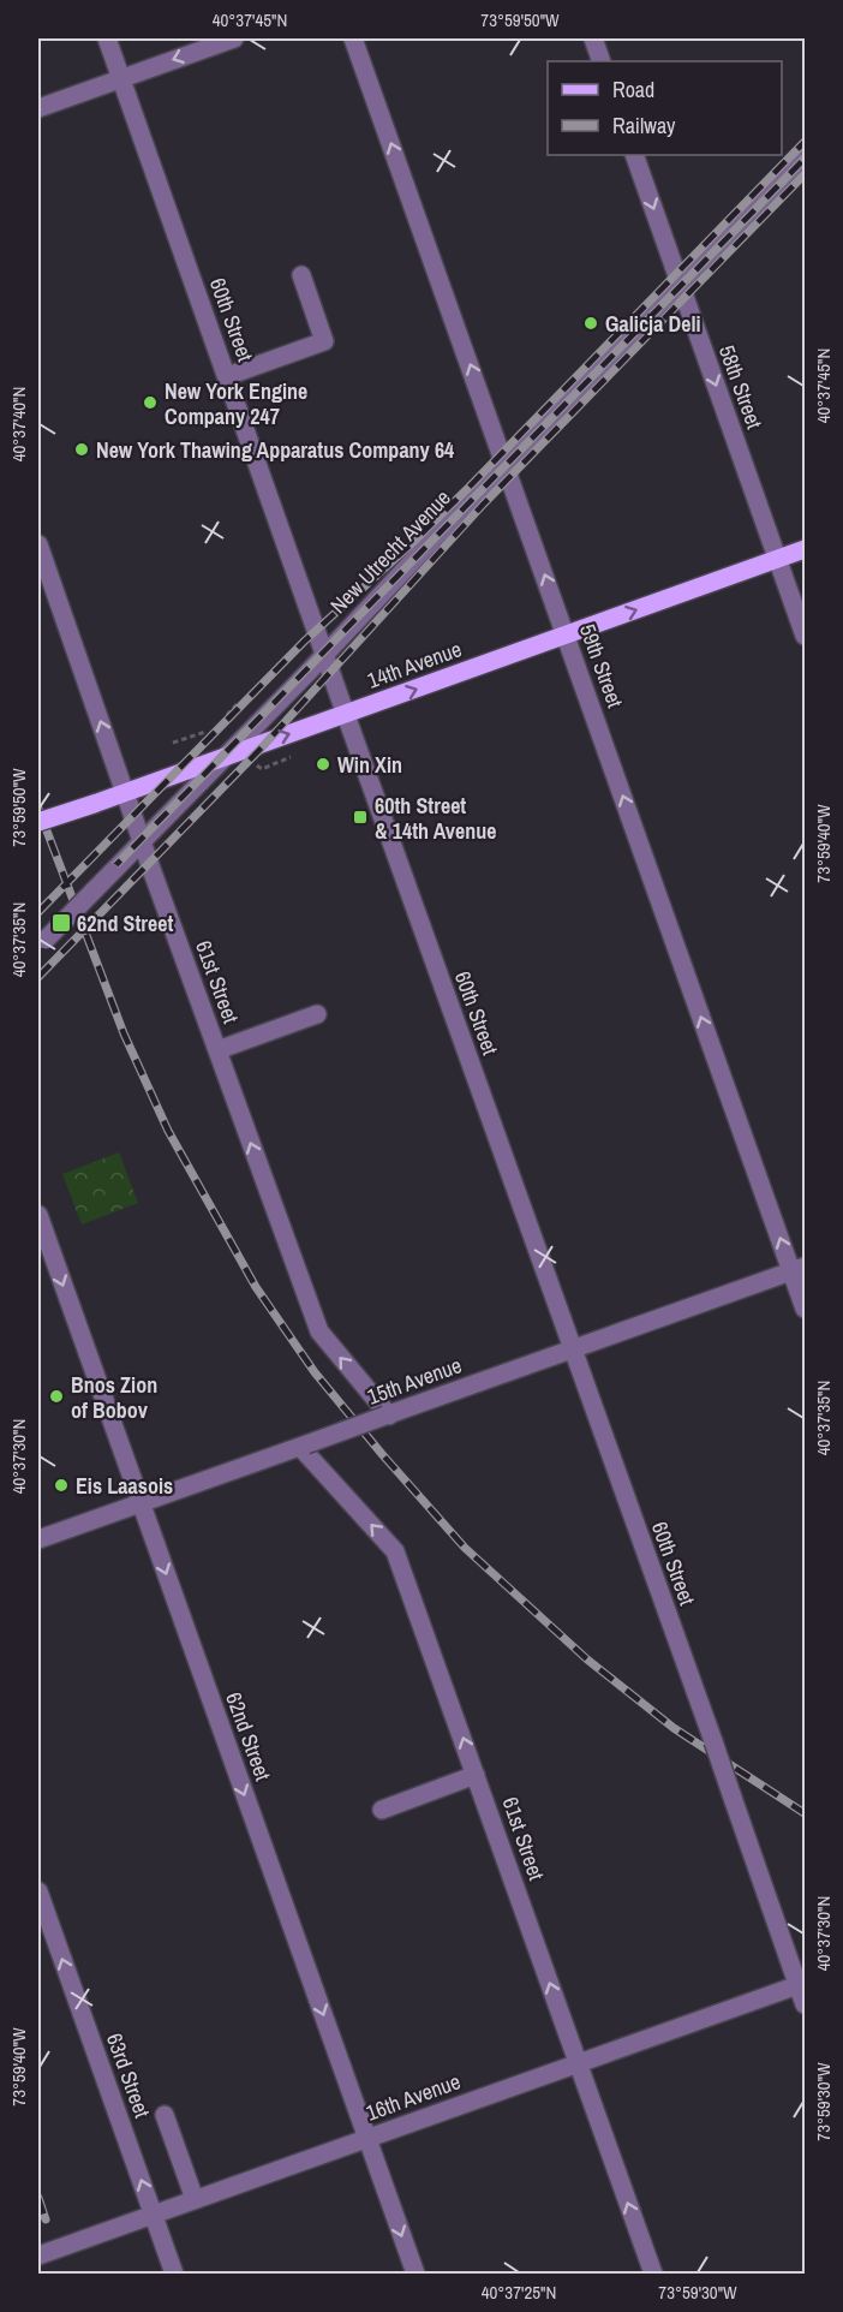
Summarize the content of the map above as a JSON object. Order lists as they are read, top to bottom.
{
  "streets": {
    "main road": ["14th Avenue"],
    "street": [
      "60th Street",
      "58th Street",
      "New Utrecht Avenue",
      "59th Street",
      "61st Street",
      "15th Avenue",
      "62nd Street",
      "63rd Street",
      "16th Avenue"
    ]
  },
  "crossings": [
    ["60th Street", "New Utrecht Avenue"],
    ["60th Street", "14th Avenue"],
    ["60th Street", "15th Avenue"],
    ["60th Street", "16th Avenue"],
    ["58th Street", "New Utrecht Avenue"],
    ["58th Street", "14th Avenue"],
    ["New Utrecht Avenue", "14th Avenue"],
    ["New Utrecht Avenue", "59th Street"],
    ["New Utrecht Avenue", "61st Street"],
    ["14th Avenue", "59th Street"],
    ["14th Avenue", "61st Street"],
    ["59th Street", "15th Avenue"],
    ["61st Street", "15th Avenue"],
    ["61st Street", "16th Avenue"],
    ["15th Avenue", "62nd Street"],
    ["62nd Street", "16th Avenue"],
    ["63rd Street", "16th Avenue"]
  ],
  "one_way": [
    "58th Street",
    "14th Avenue",
    "59th Street",
    "61st Street",
    "62nd Street",
    "63rd Street"
  ],
  "places": {
    "other": [
      "Galicja Deli",
      "New York Engine Company 247",
      "New York Thawing Apparatus Company 64",
      "Win Xin",
      "Bnos Zion of Bobov",
      "Eis Laasois"
    ],
    "transit": ["60th Street & 14th Avenue", "62nd Street"]
  },
  "legend": ["Road", "Railway"],
  "coordinates": [
    "40°37'45\"N",
    "73°59'50\"W",
    "40°37'40\"N",
    "73°59'40\"W",
    "40°37'35\"N",
    "40°37'30\"N",
    "73°59'30\"W",
    "40°37'25\"N"
  ]
}
